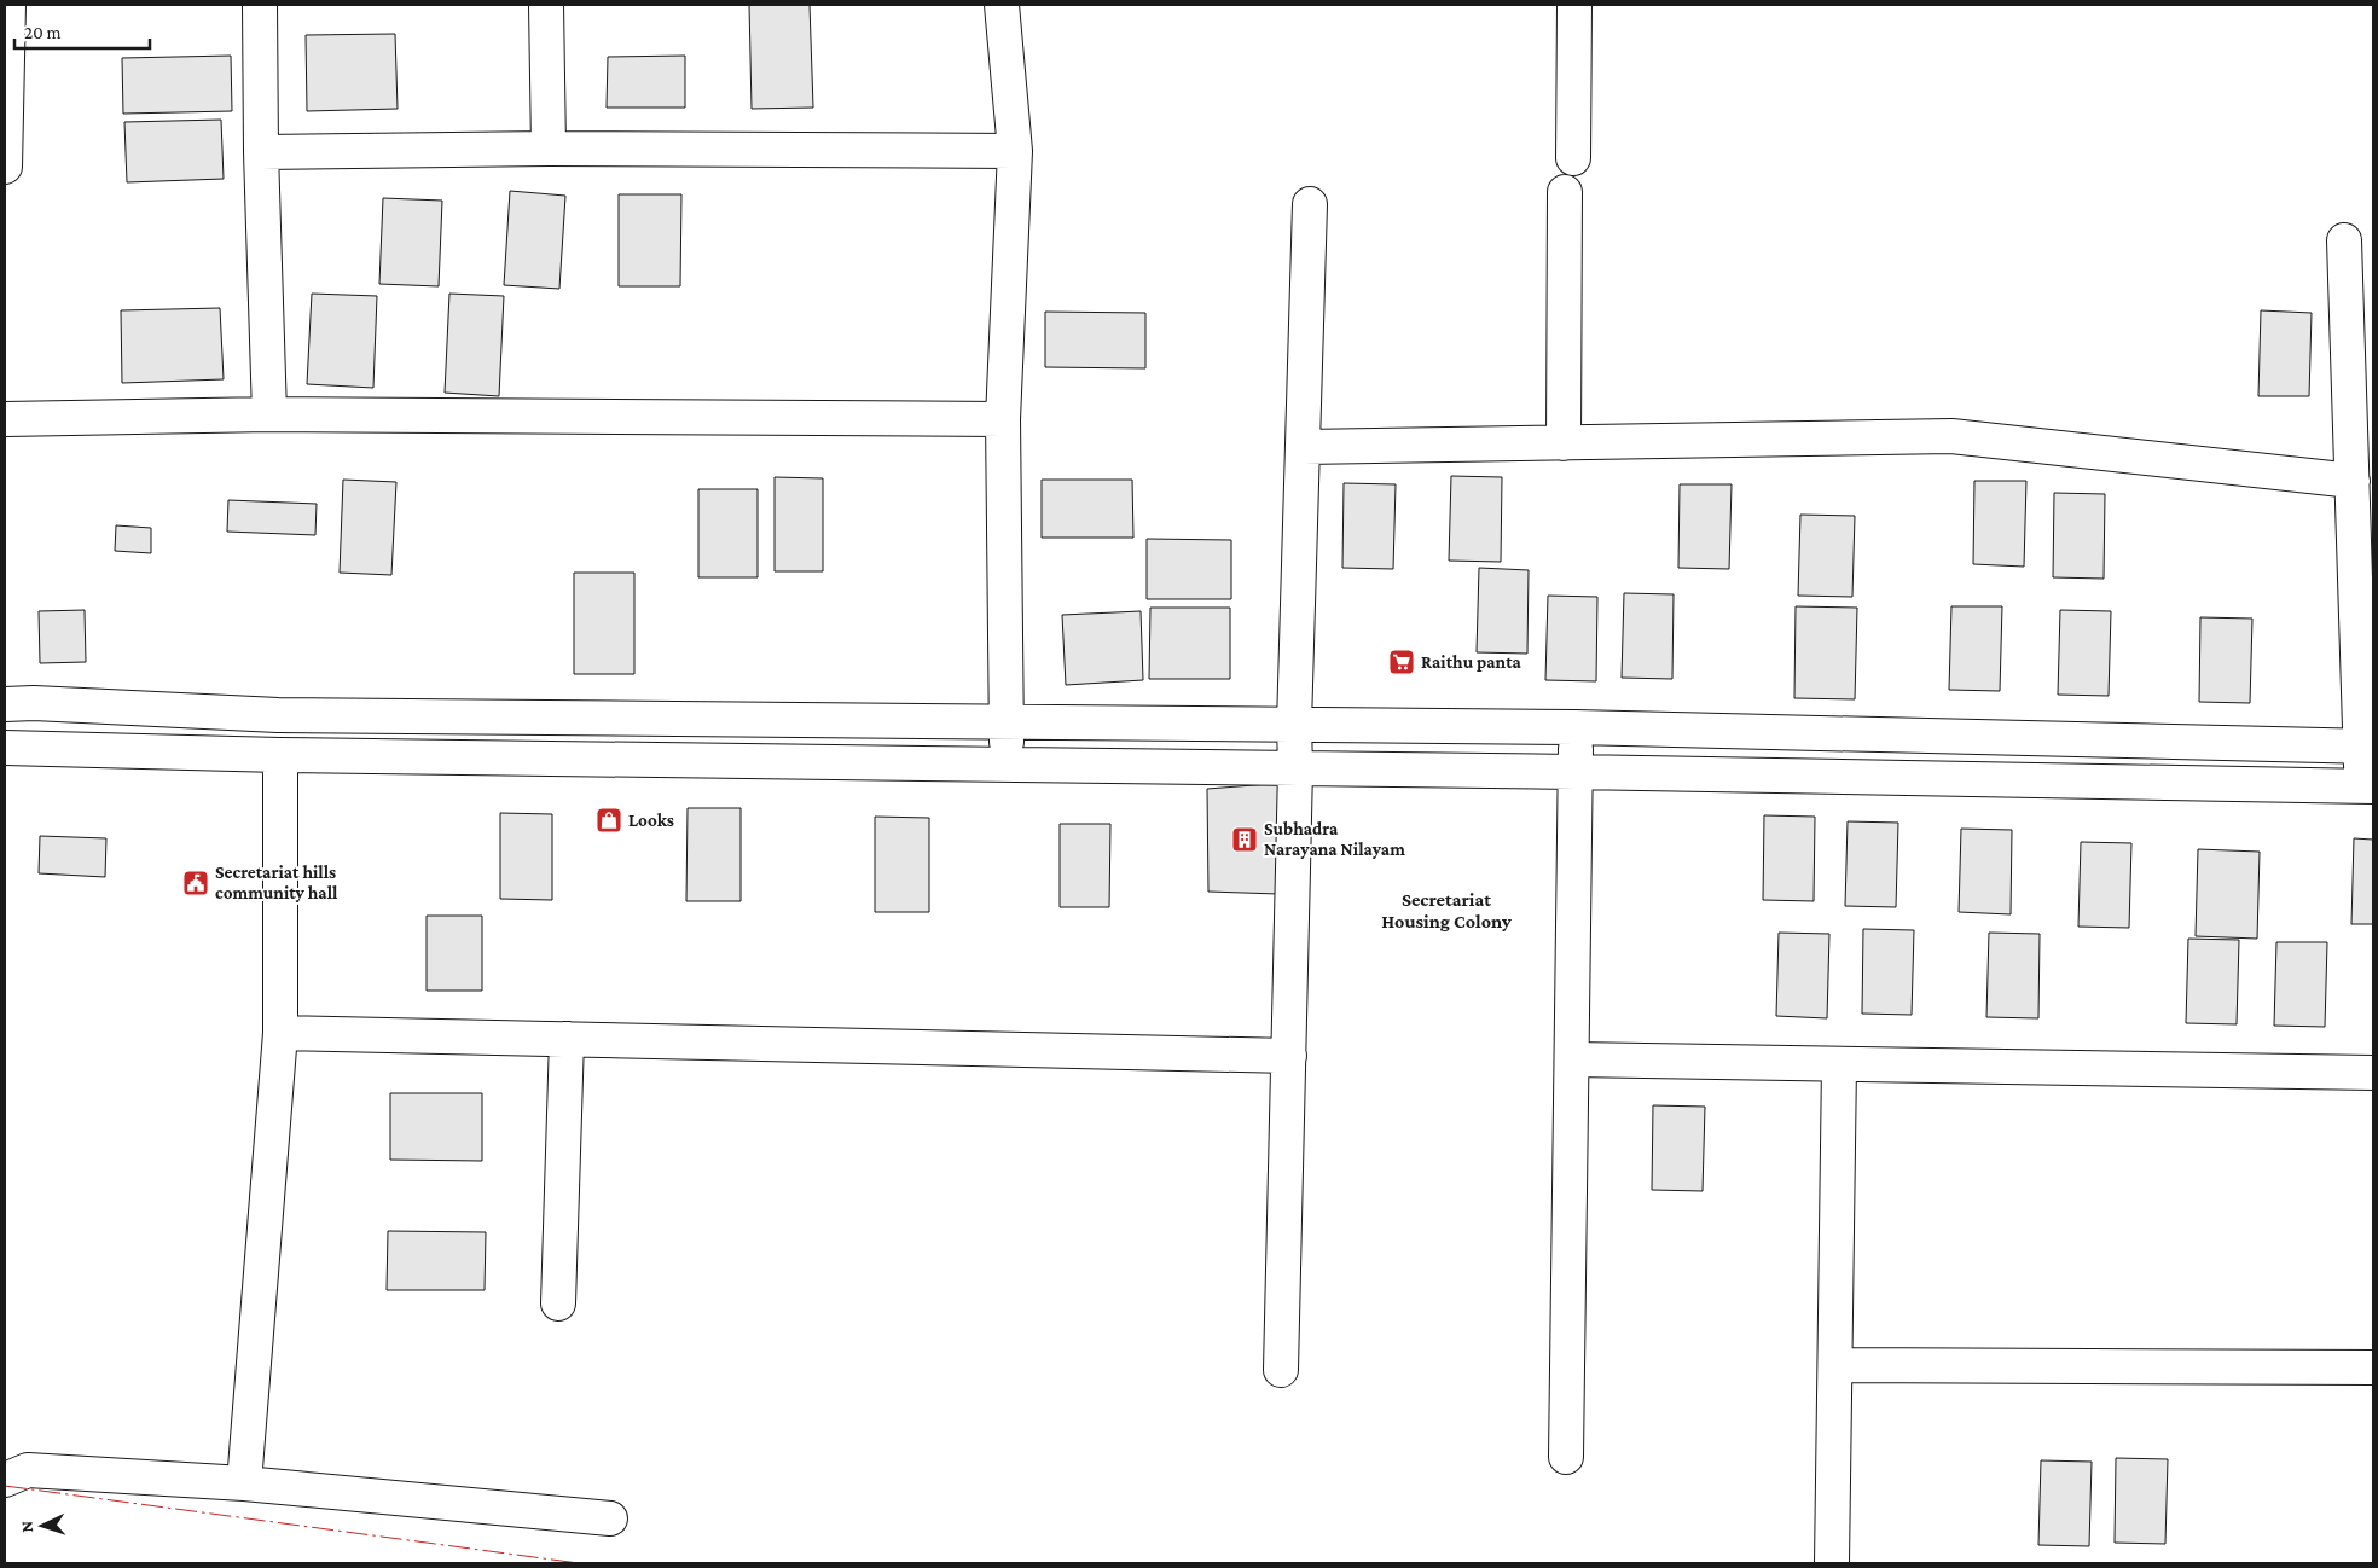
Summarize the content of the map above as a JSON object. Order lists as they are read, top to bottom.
{
  "districts": ["Secretariat Housing Colony"],
  "places": {
    "supermarket": ["Raithu panta"],
    "shop": ["Looks"],
    "building": ["Subhadra Narayana Nilayam"],
    "public building": ["Secretariat hills community hall"]
  },
  "scale_bar": "20 m",
  "north": "left"
}
